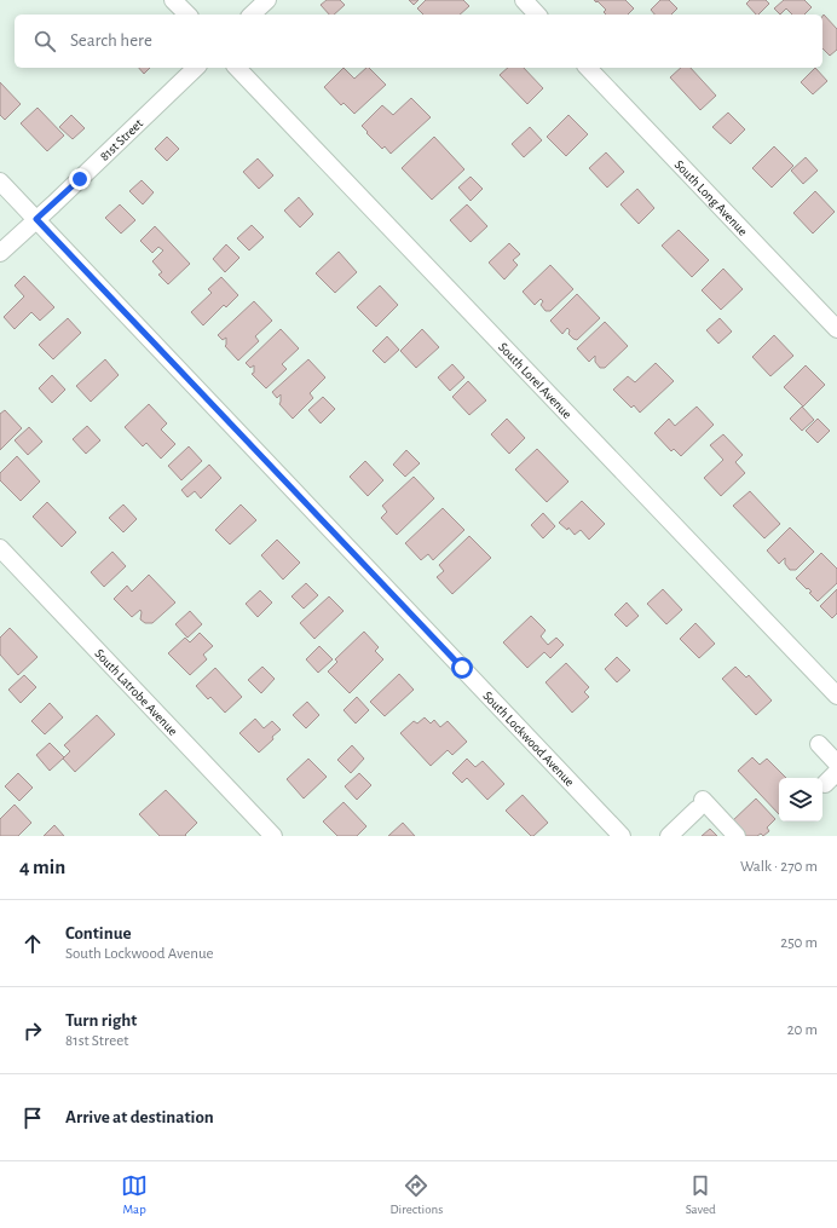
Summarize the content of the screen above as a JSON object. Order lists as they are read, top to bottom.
{
  "streets": {
    "street": [
      "81st Street",
      "South Long Avenue",
      "South Lorel Avenue",
      "South Latrobe Avenue",
      "South Lockwood Avenue"
    ]
  },
  "crossings": [
    ["81st Street", "South Lockwood Avenue"]
  ],
  "page": {
    "search": "Search here",
    "heading": ["4 min", "Walk · 270 m"],
    "list": [
      ["Continue", "South Lockwood Avenue", "250 m"],
      ["Turn right", "81st Street", "20 m"],
      "Arrive at destination"
    ],
    "nav": ["Map", "Directions", "Saved"]
  }
}
